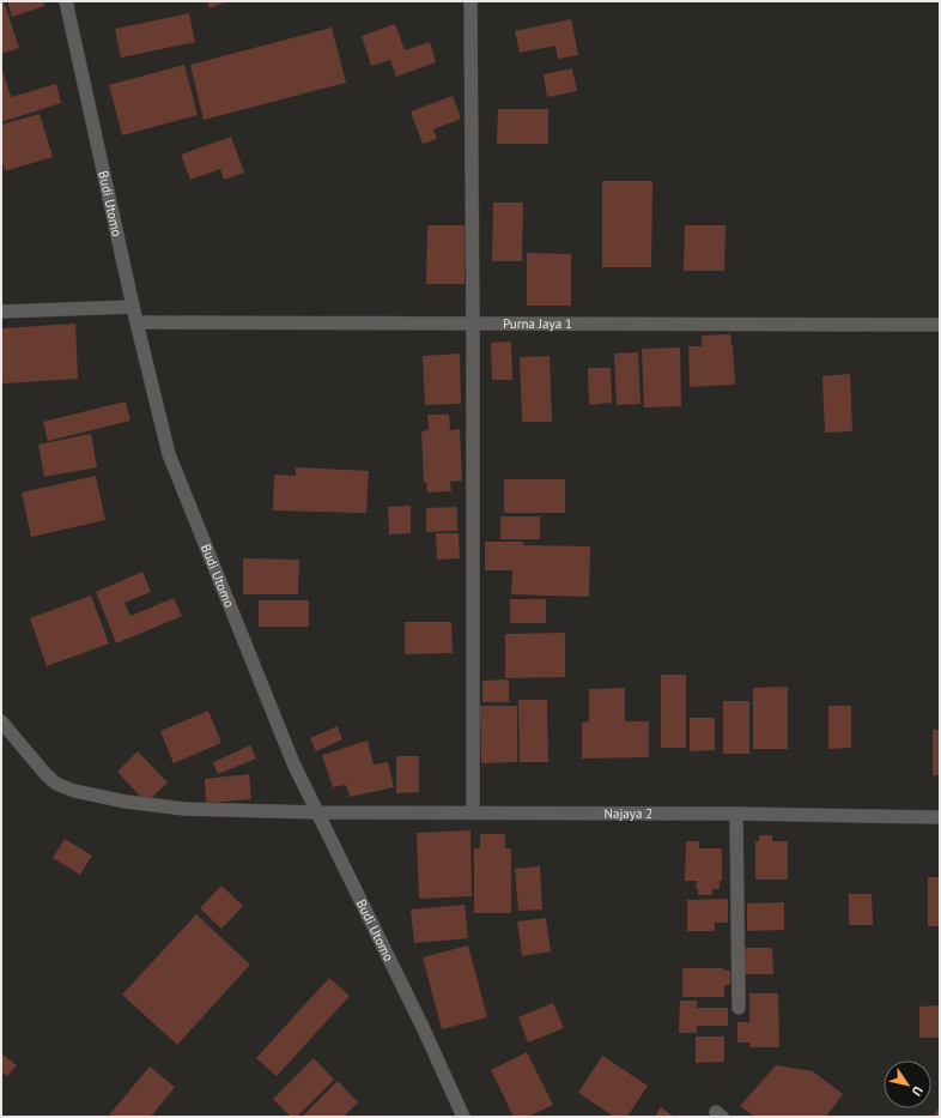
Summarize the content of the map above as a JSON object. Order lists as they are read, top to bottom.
{
  "streets": {
    "street": ["Budi Utomo", "Purna Jaya 1", "Najaya 2"]
  },
  "crossings": [
    ["Budi Utomo", "Purna Jaya 1"],
    ["Budi Utomo", "Najaya 2"]
  ],
  "north": "bottom right"
}
